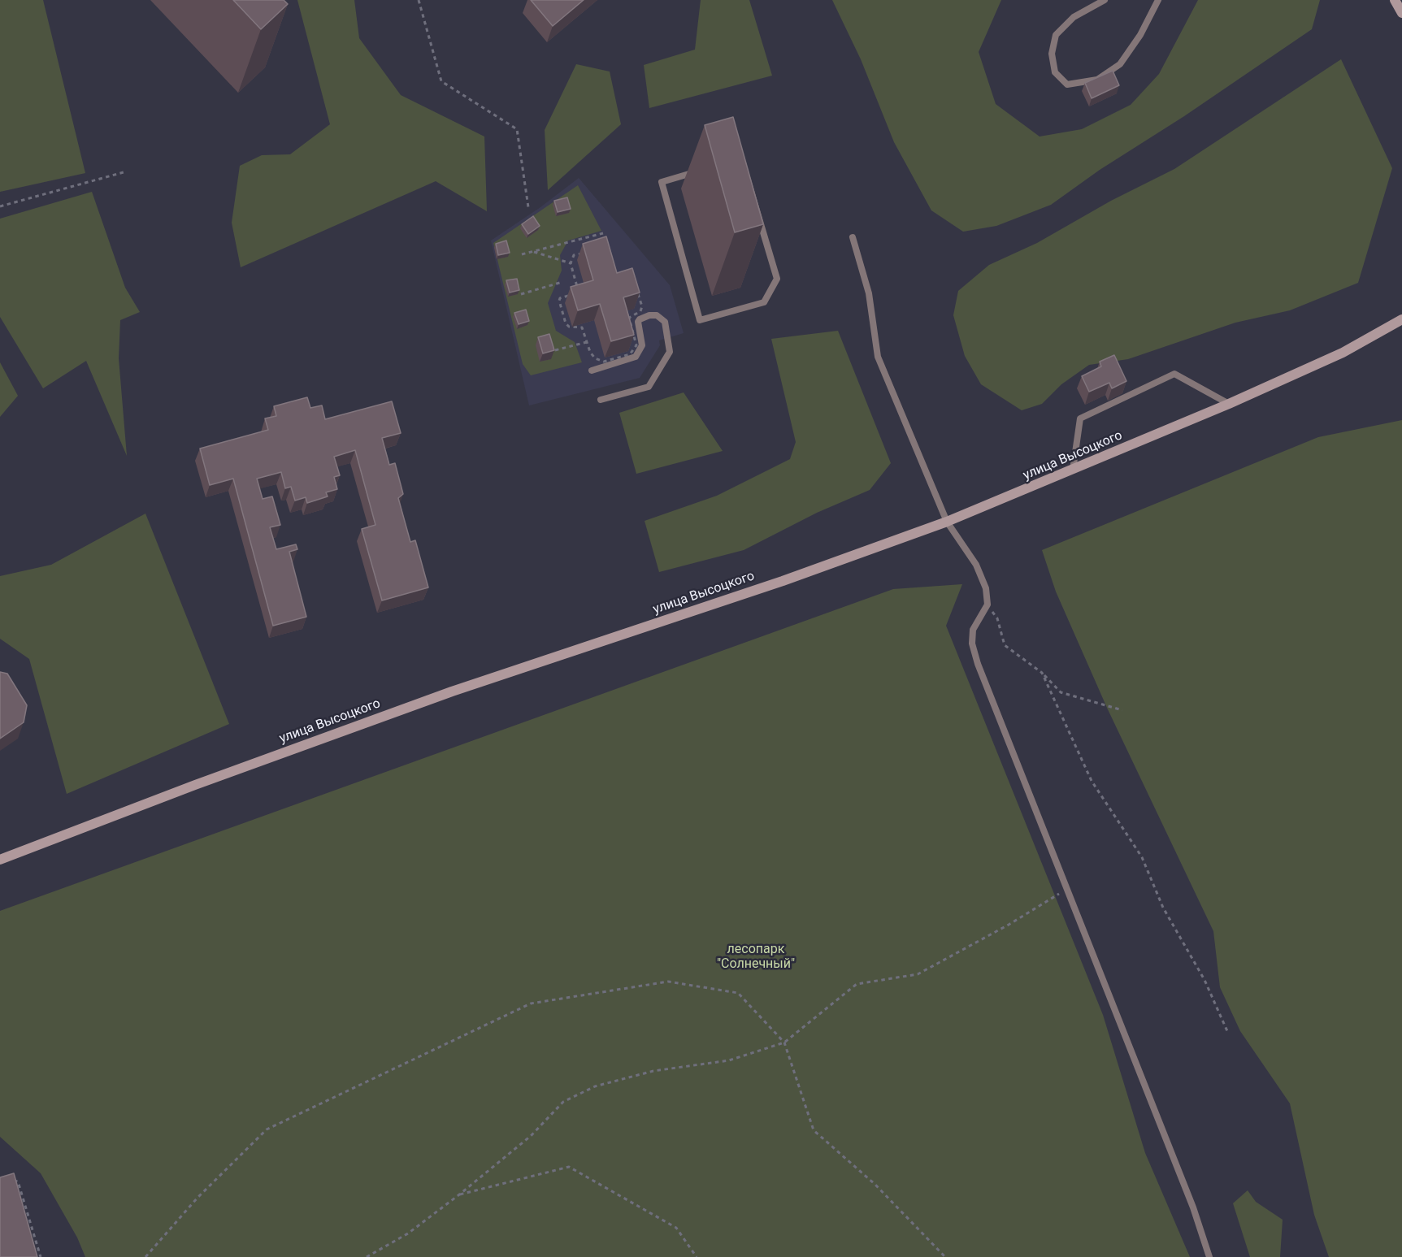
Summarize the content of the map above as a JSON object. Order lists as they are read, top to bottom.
{
  "streets": {
    "main road": ["улица Высоцкого"]
  },
  "parks": ["лесопарк \"Солнечный\""]
}
